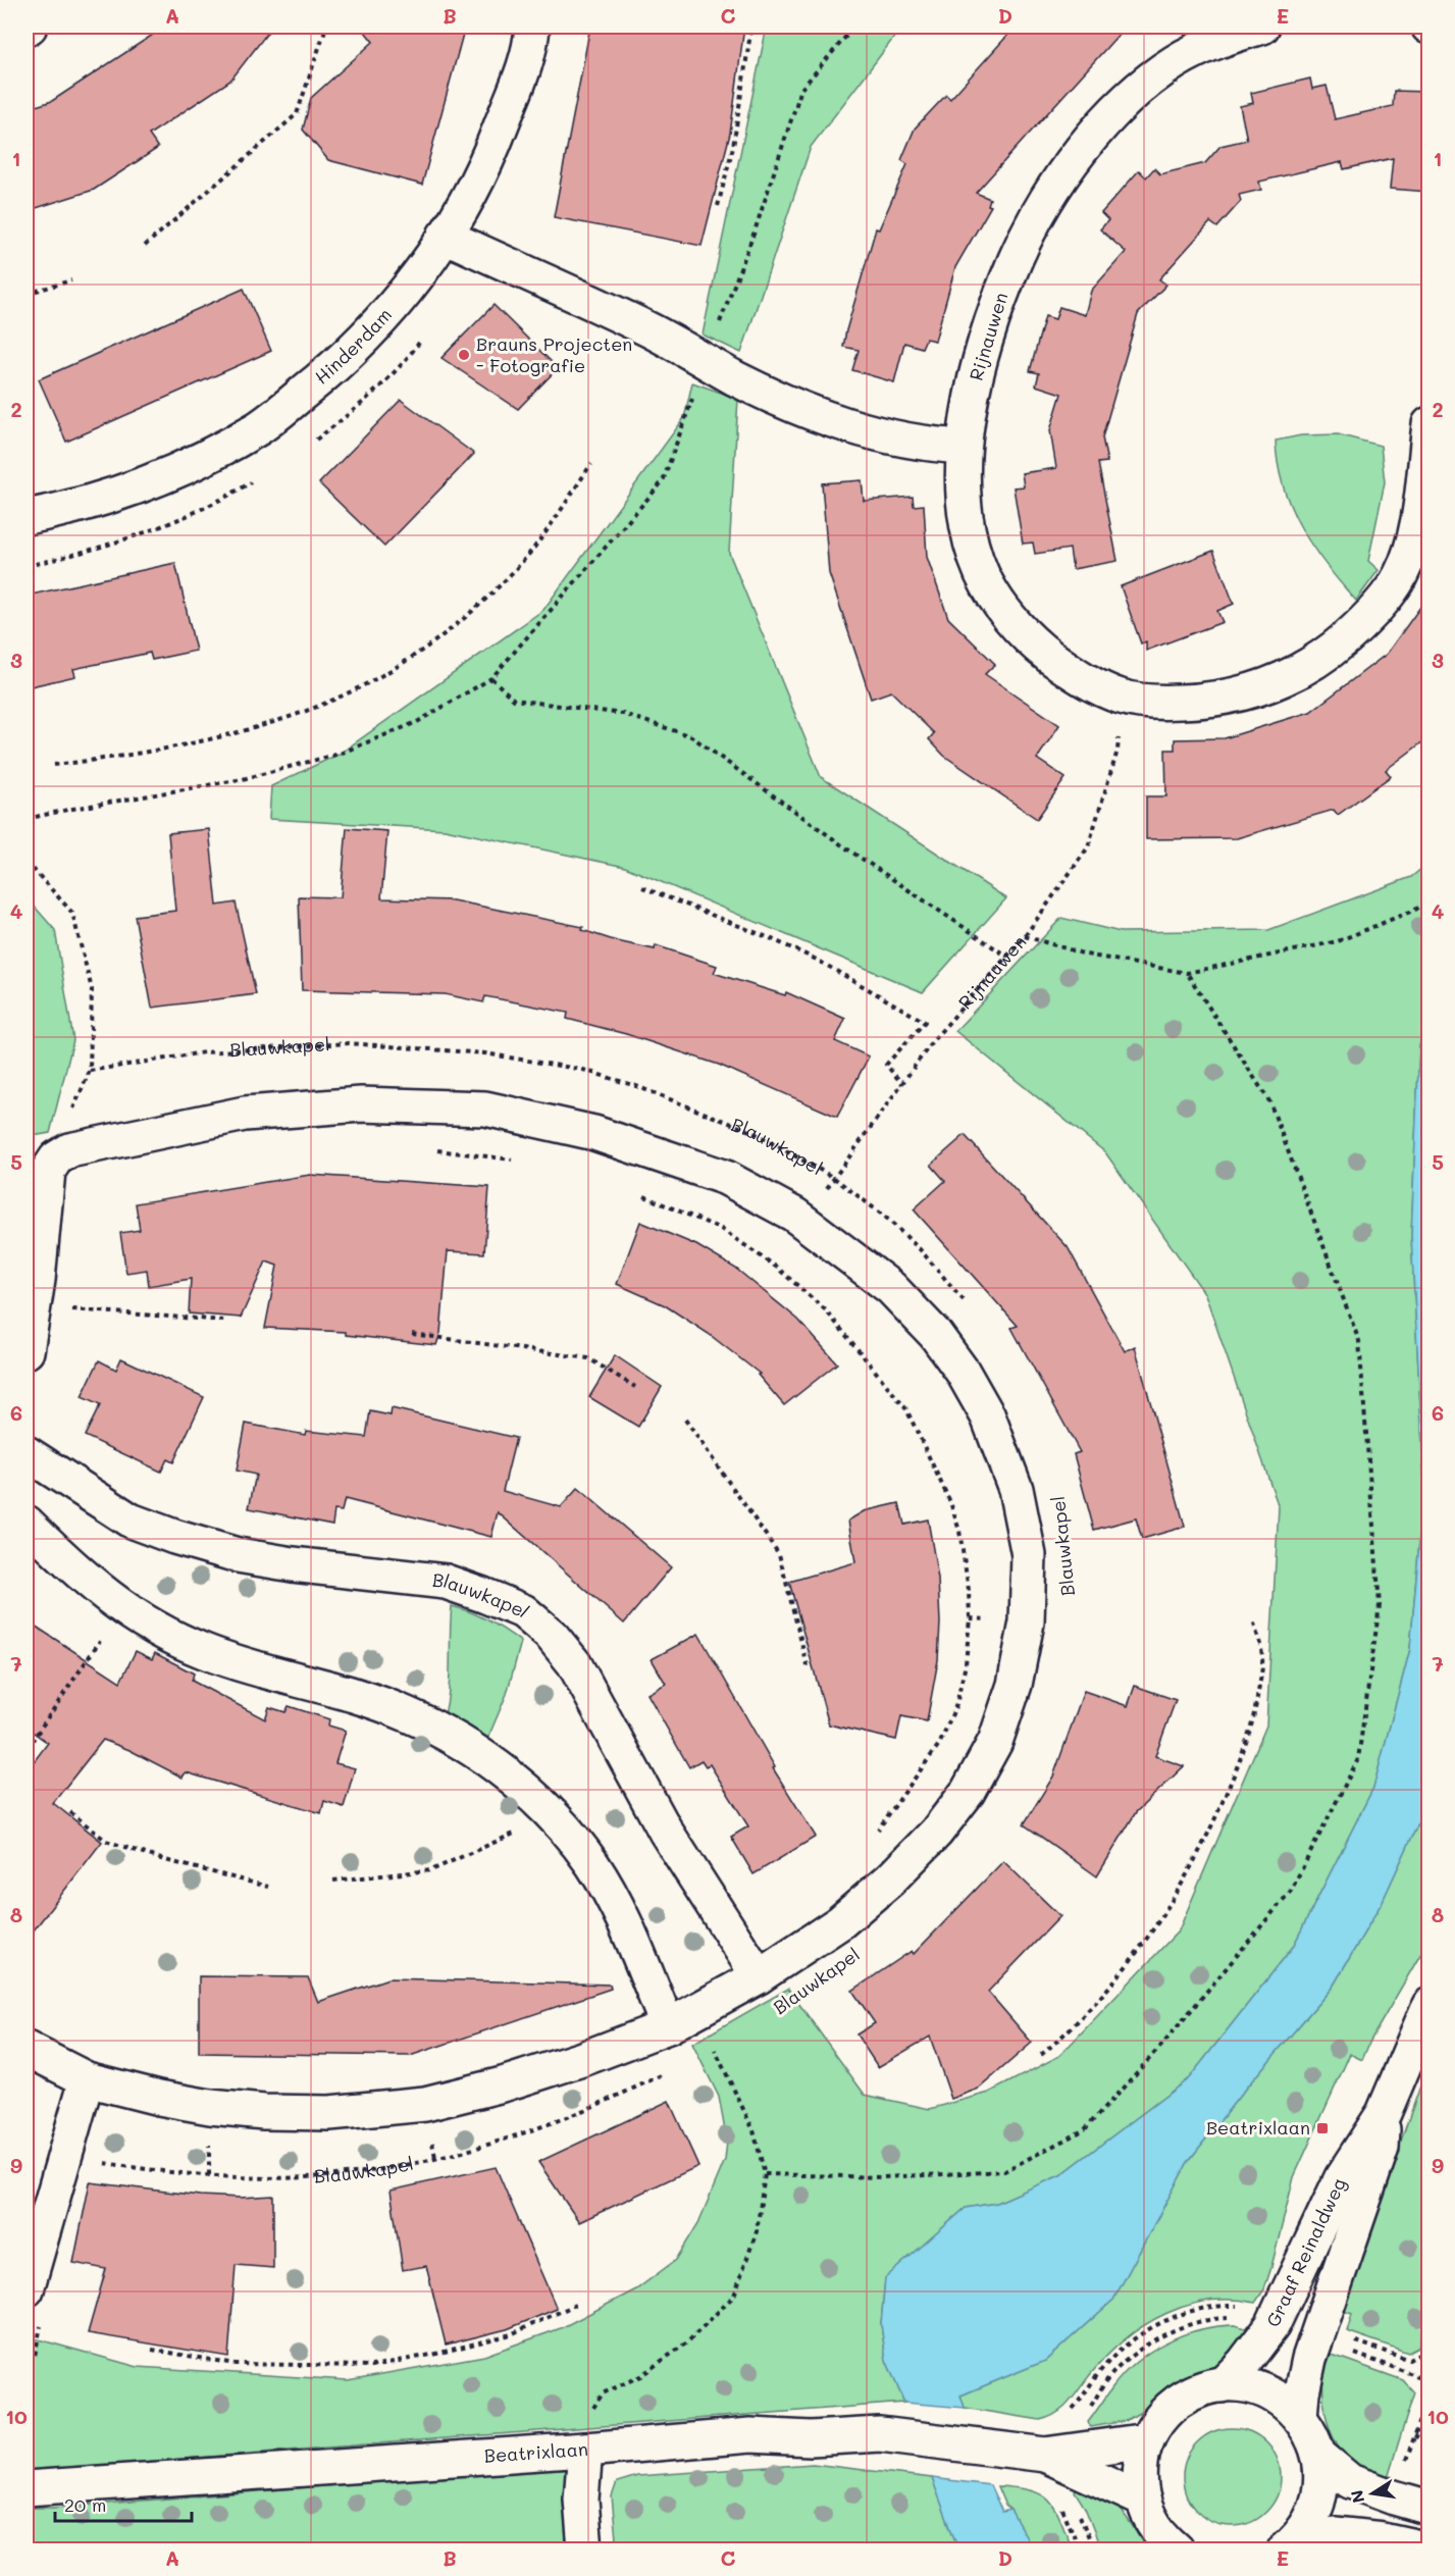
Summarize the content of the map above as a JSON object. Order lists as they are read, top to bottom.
{
  "streets": {
    "street": [
      "Rijnauwen",
      "Hinderdam",
      "Blauwkapel",
      "Graaf Reinaldweg",
      "Beatrixlaan"
    ]
  },
  "crossings": [
    ["Rijnauwen", "Blauwkapel"]
  ],
  "places": {
    "other": ["Brauns Projecten - Fotografie"],
    "transit": ["Beatrixlaan"]
  },
  "scale_bar": "20 m",
  "north": "left",
  "grid": {
    "columns": [
      "A",
      "B",
      "C",
      "D",
      "E"
    ],
    "rows": [
      "1",
      "2",
      "3",
      "4",
      "5",
      "6",
      "7",
      "8",
      "9",
      "10"
    ]
  }
}
